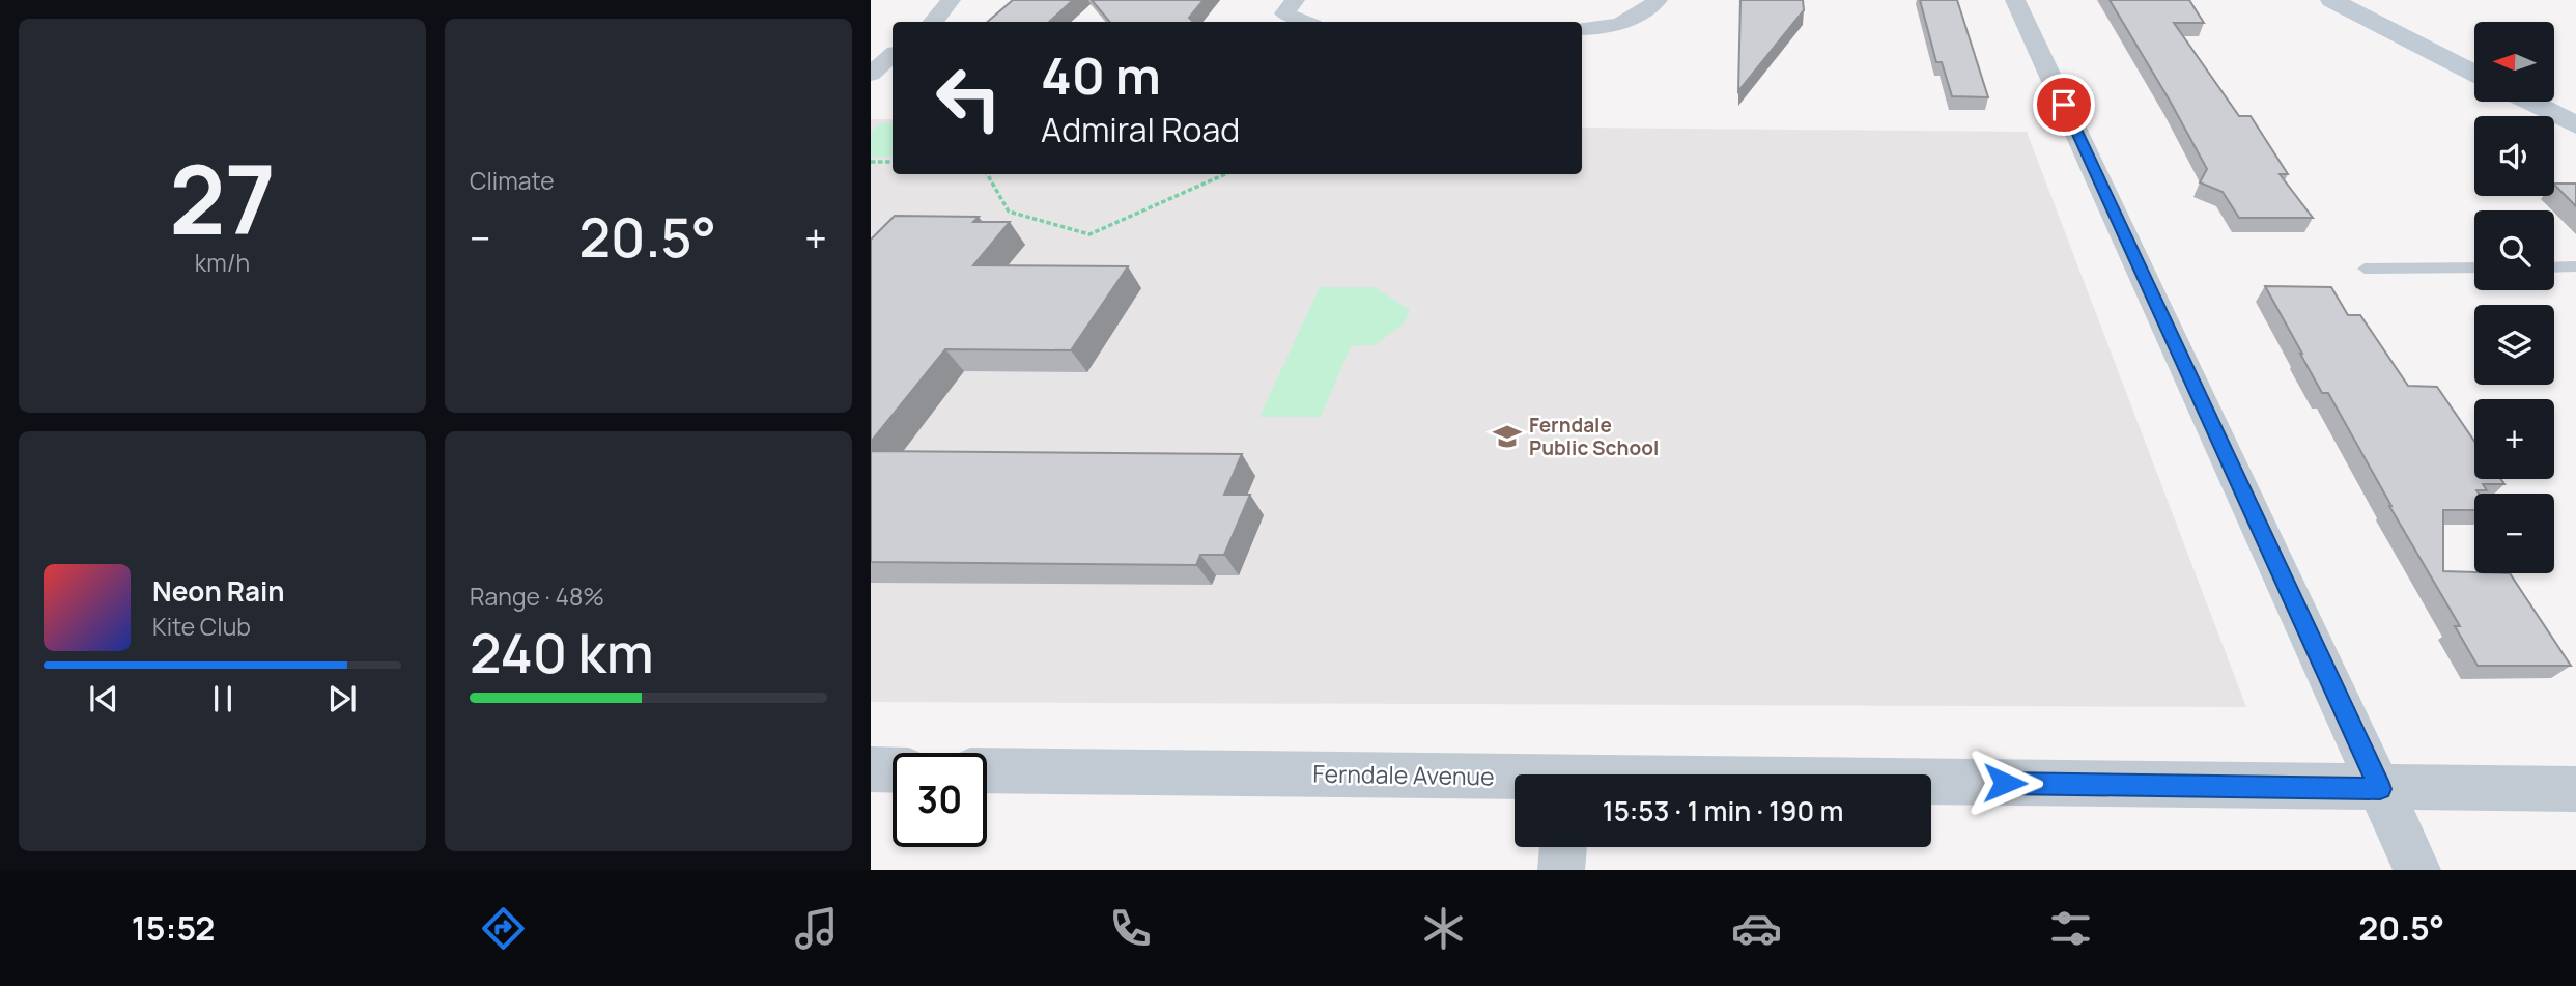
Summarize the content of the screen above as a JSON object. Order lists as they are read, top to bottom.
{
  "streets": {
    "street": ["Ferndale Avenue"]
  },
  "places": {
    "school or university": ["Ferndale Public School"]
  },
  "north": "left",
  "page": {
    "tile": [
      ["27", "km/h"],
      "Climate",
      ["Range · 48%", "240 km"]
    ],
    "map_buttons": ["+", "−"],
    "turn": ["40 m", "Admiral Road"],
    "heat": ["−", "20.5°", "+"],
    "song": ["Neon Rain", "Kite Club"],
    "limit": "30",
    "trip": "15:53 · 1 min · 190 m",
    "tabs": ["15:52", "20.5°"]
  }
}
